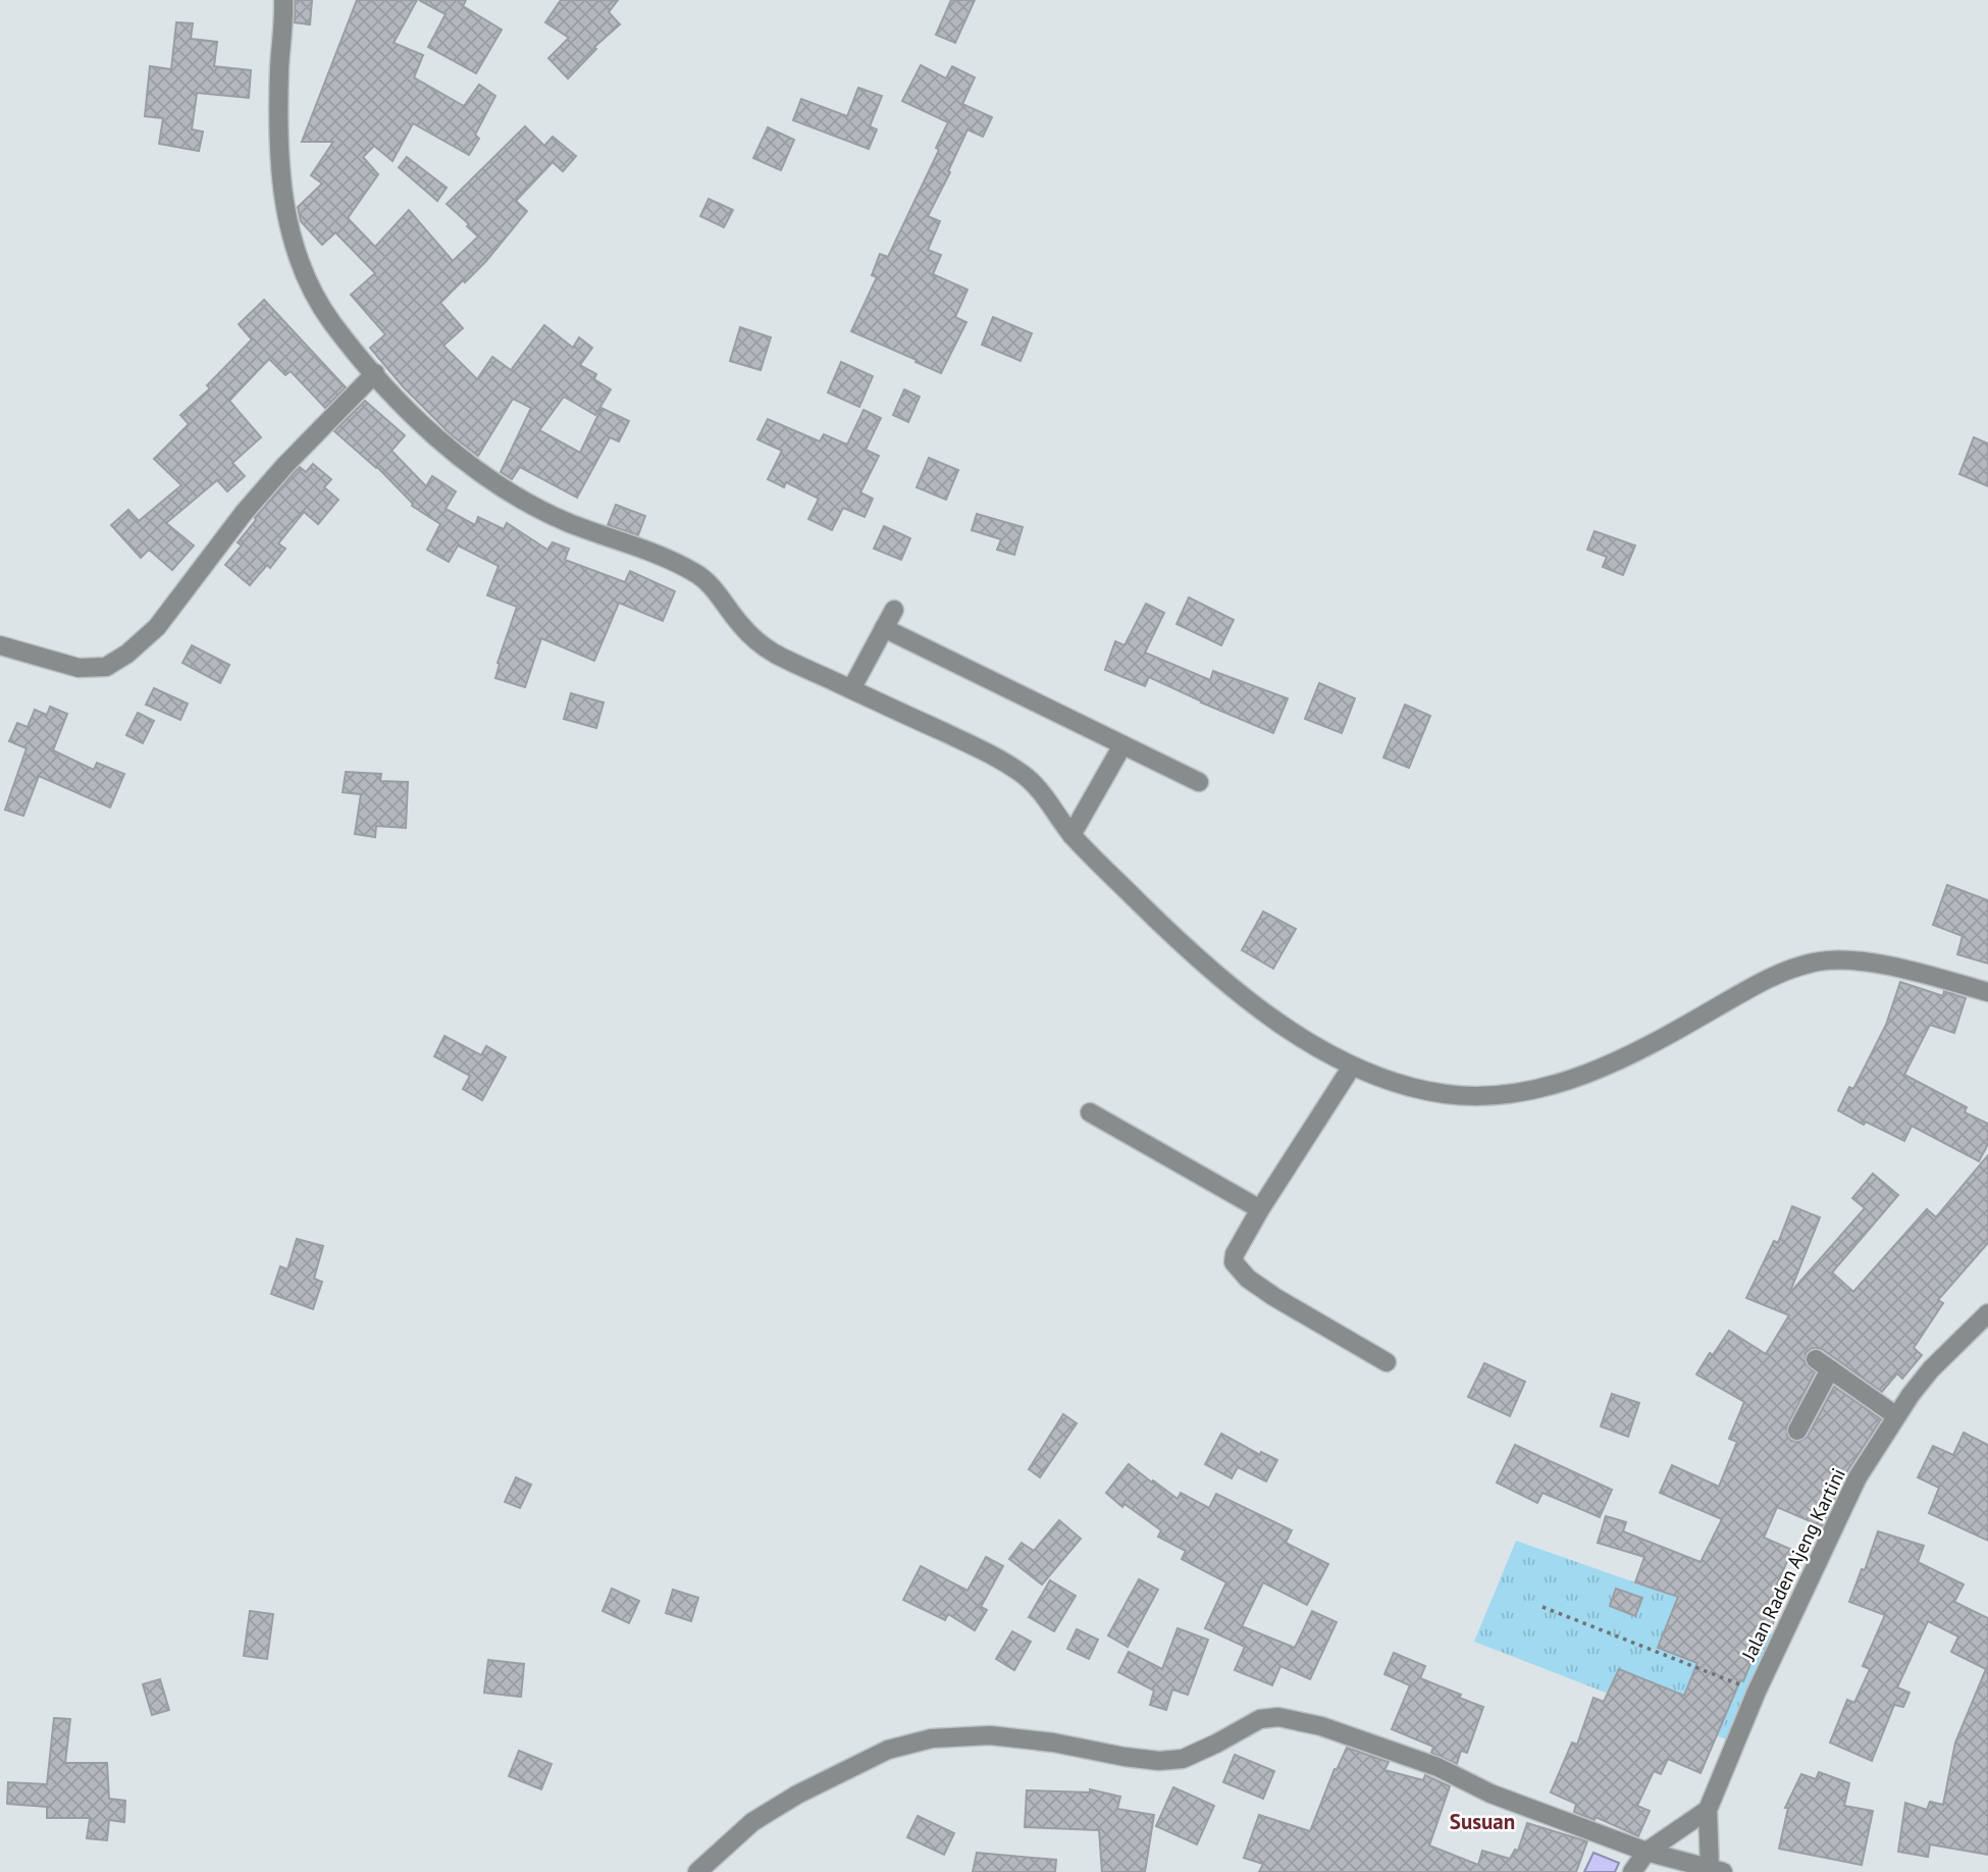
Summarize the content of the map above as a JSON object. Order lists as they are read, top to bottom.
{
  "streets": {
    "street": ["Jalan Raden Ajeng Kartini"]
  },
  "districts": ["Susuan"]
}
